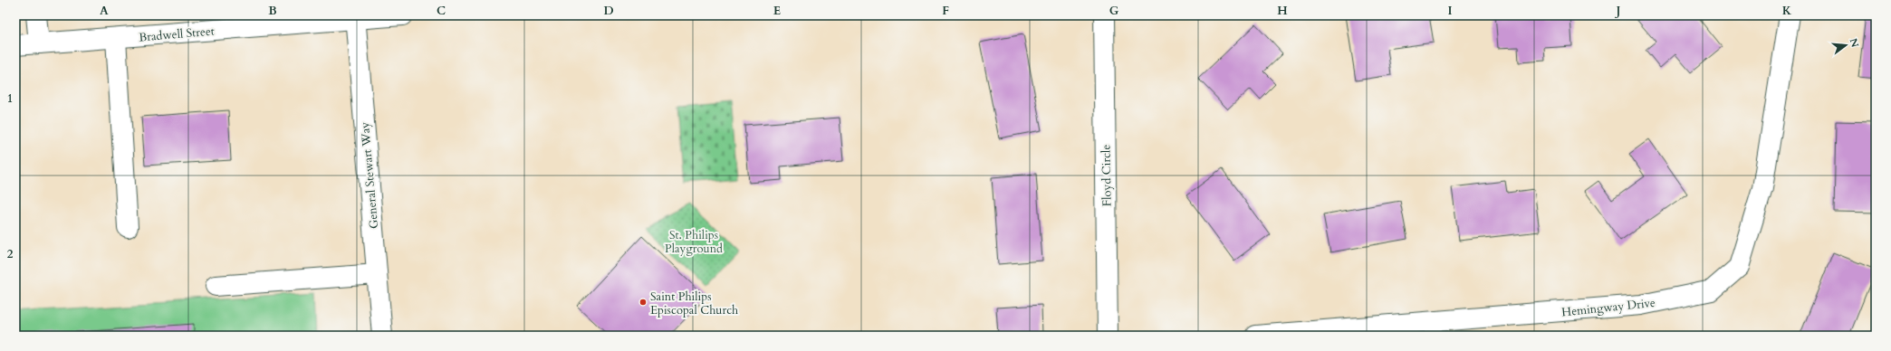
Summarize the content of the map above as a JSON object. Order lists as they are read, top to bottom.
{
  "streets": {
    "street": [
      "Bradwell Street",
      "General Stewart Way",
      "Floyd Circle",
      "Hemingway Drive"
    ]
  },
  "crossings": [
    ["Bradwell Street", "General Stewart Way"]
  ],
  "parks": ["St. Philips Playground"],
  "places": ["Saint Philips Episcopal Church"],
  "north": "right",
  "grid": {
    "columns": [
      "A",
      "B",
      "C",
      "D",
      "E",
      "F",
      "G",
      "H",
      "I",
      "J",
      "K"
    ],
    "rows": ["1", "2"]
  }
}
